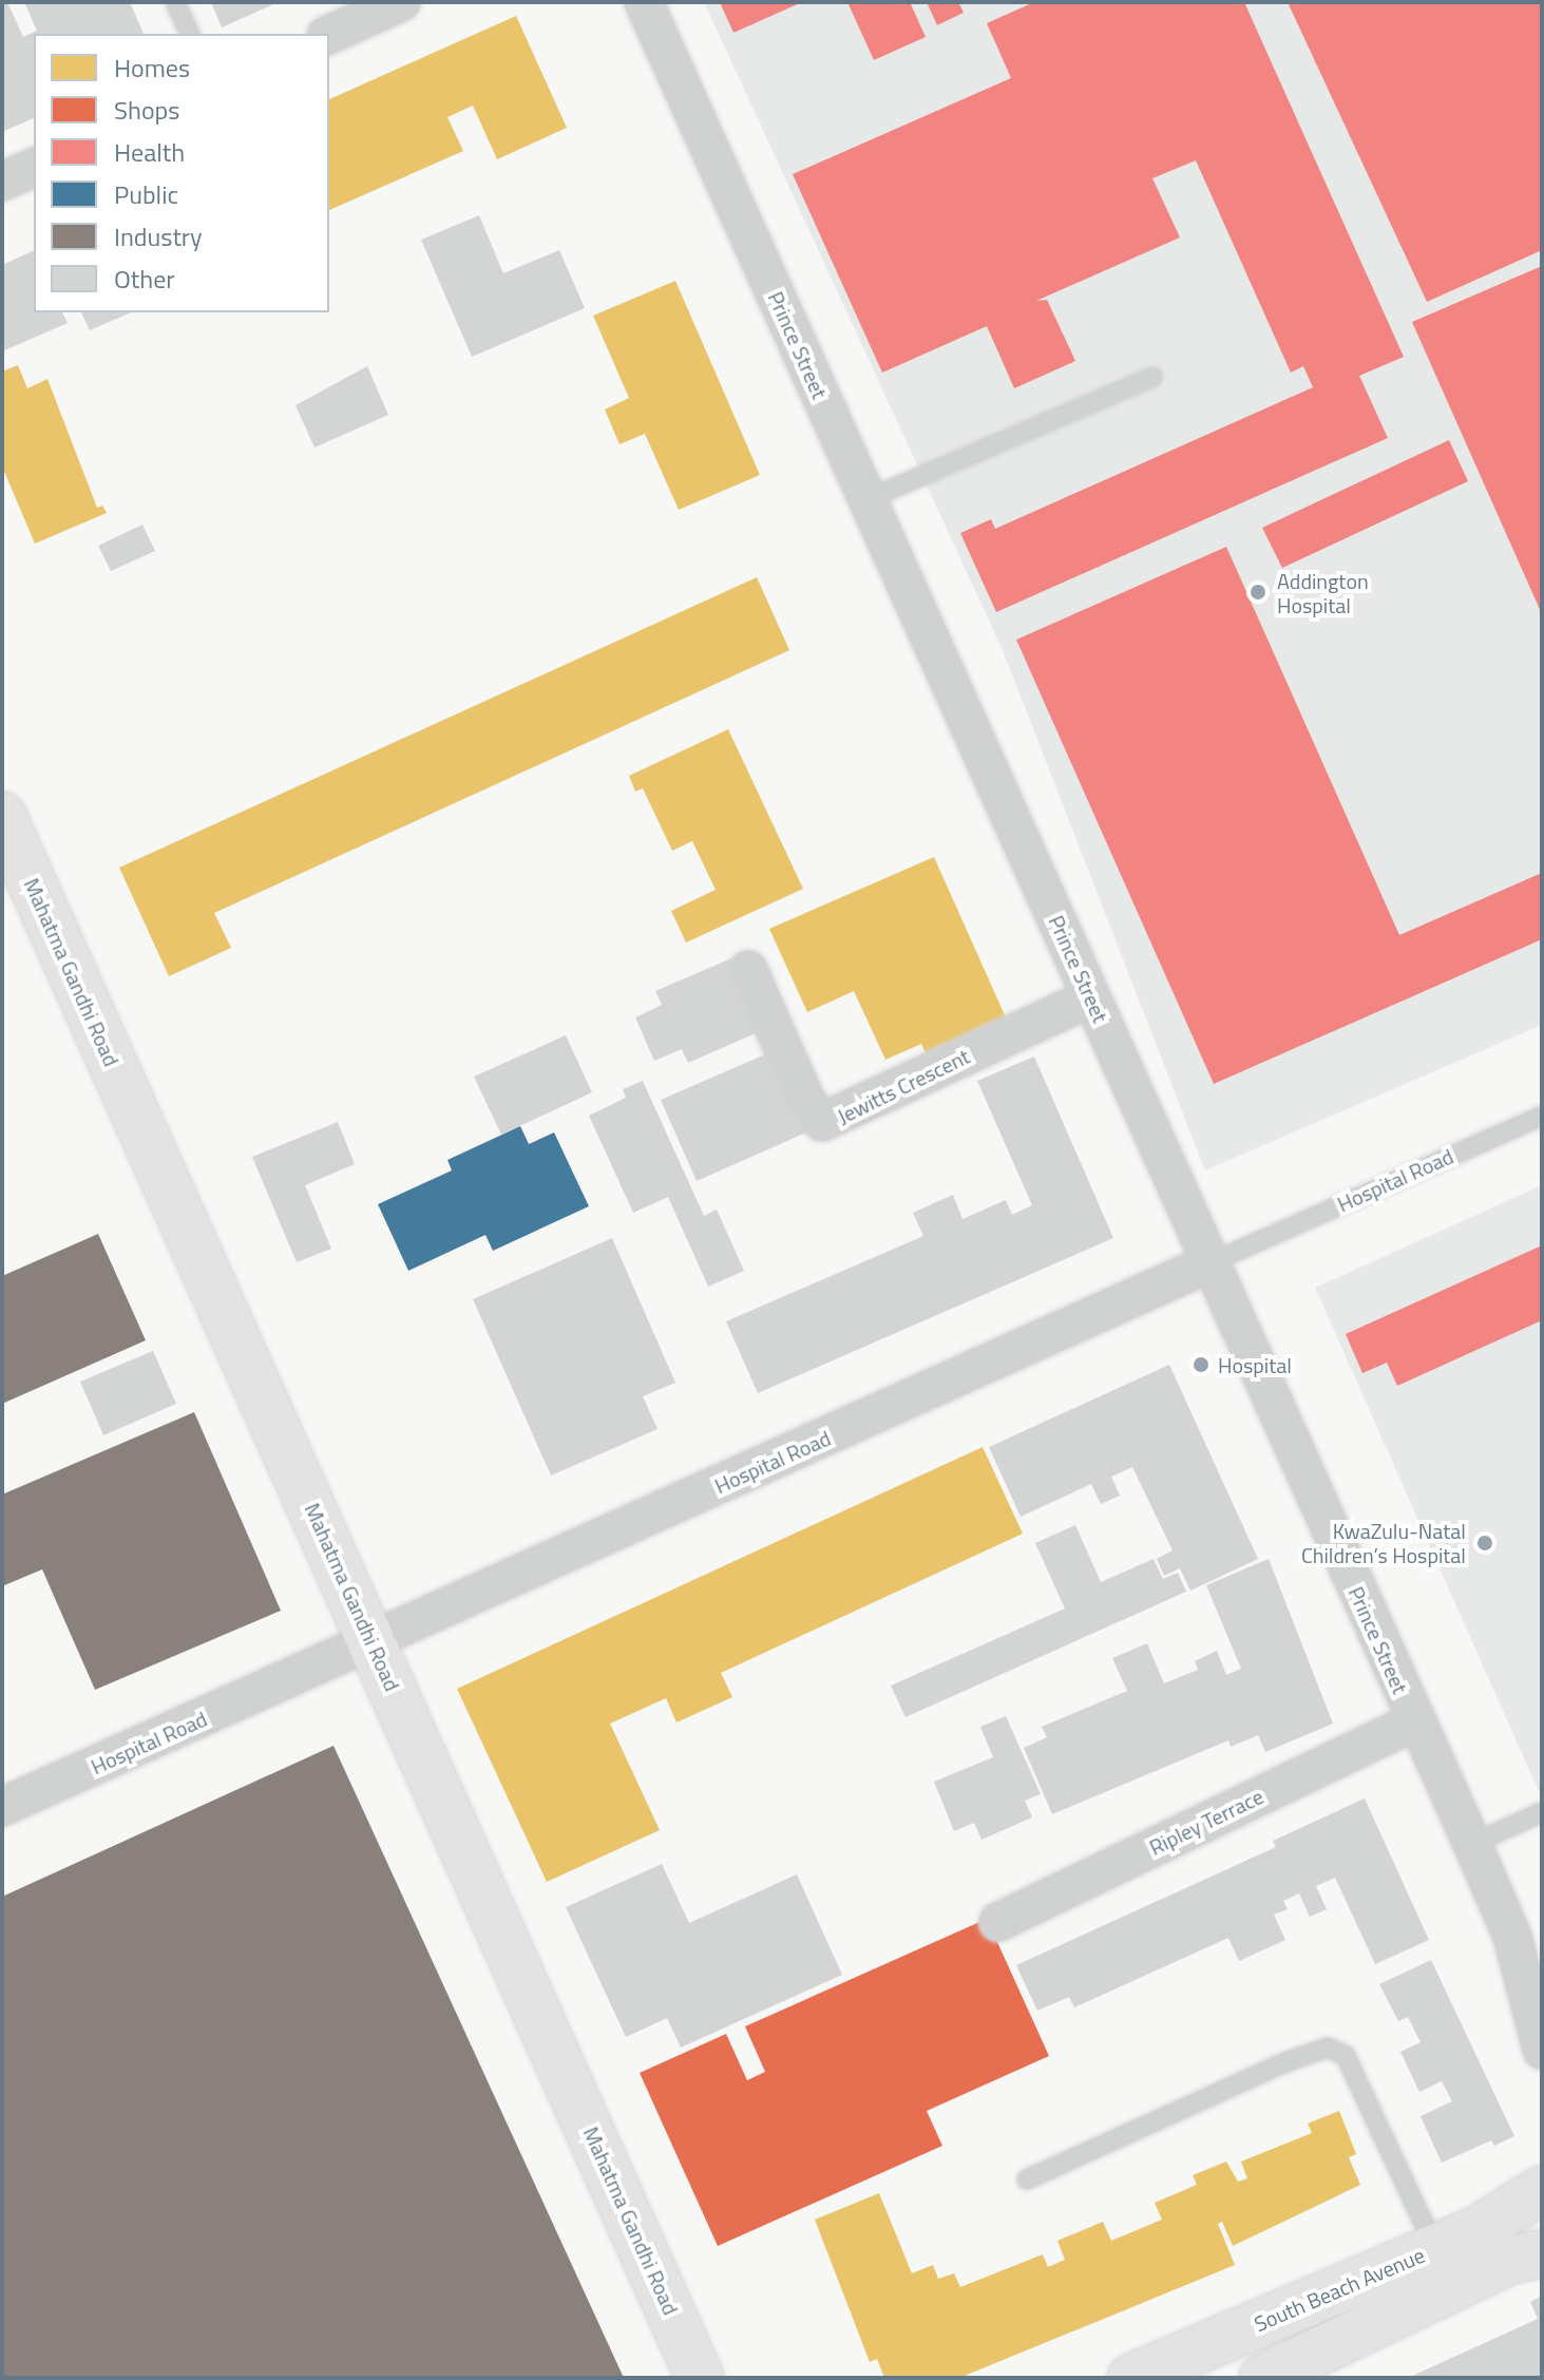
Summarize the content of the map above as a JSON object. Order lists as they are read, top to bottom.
{
  "streets": {
    "main road": ["Mahatma Gandhi Road", "South Beach Avenue"],
    "street": [
      "Prince Street",
      "Jewitts Crescent",
      "Hospital Road",
      "Ripley Terrace"
    ]
  },
  "crossings": [
    ["Prince Street", "Jewitts Crescent"],
    ["Prince Street", "Hospital Road"],
    ["Prince Street", "Ripley Terrace"],
    ["Mahatma Gandhi Road", "Hospital Road"]
  ],
  "places": ["Addington Hospital", "Hospital", "KwaZulu-Natal Children’s Hospital"],
  "legend": [
    "Homes",
    "Shops",
    "Health",
    "Public",
    "Industry",
    "Other"
  ]
}
